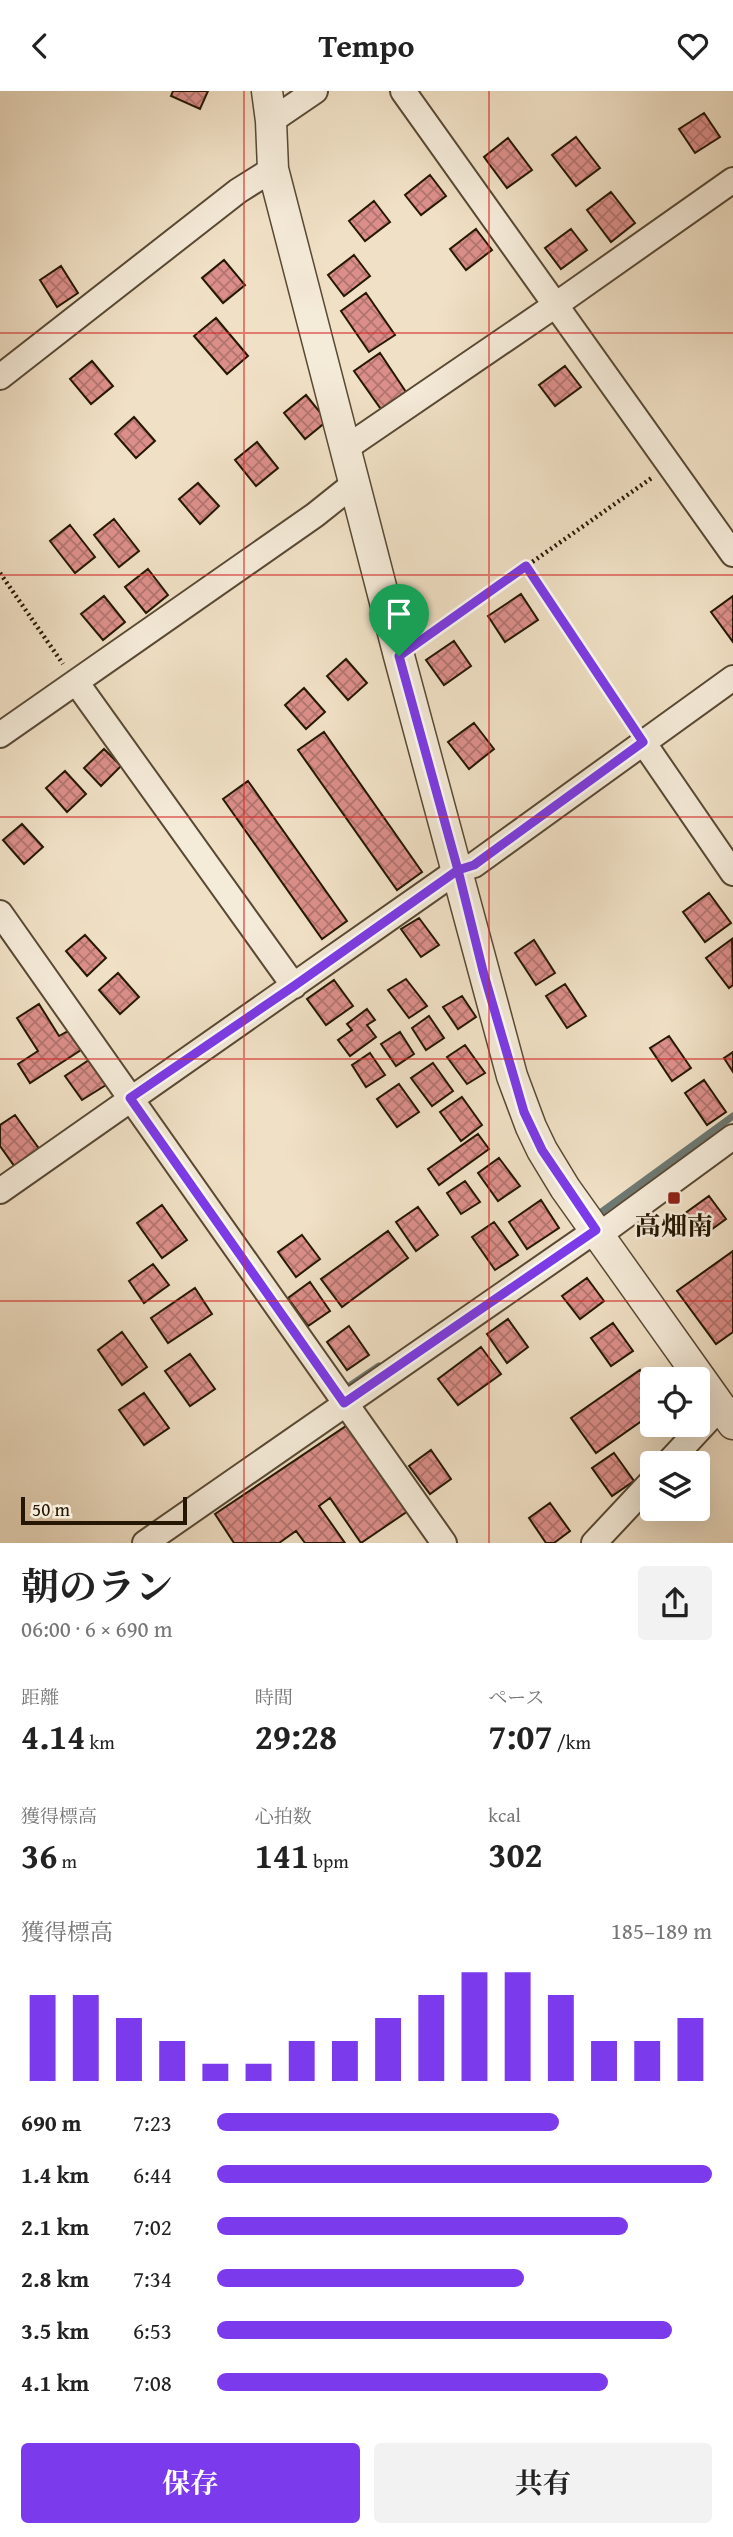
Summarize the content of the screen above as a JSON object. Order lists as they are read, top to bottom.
{
  "places": {
    "transit": ["高畑南"]
  },
  "scale_bar": "50 m",
  "page": {
    "header": "Tempo",
    "scale": "50 m",
    "heading": ["朝のラン", "06:00 · 6 × 690 m"],
    "stats": [
      ["距離", "4.14 km"],
      ["時間", "29:28"],
      ["ペース", "7:07 /km"],
      ["獲得標高", "36 m"],
      ["心拍数", "141 bpm"],
      ["kcal", "302"]
    ],
    "chart": ["獲得標高", "185–189 m"],
    "list": [
      {
        "name": "690 m",
        "note": "7:23"
      },
      {
        "name": "1.4 km",
        "note": "6:44"
      },
      {
        "name": "2.1 km",
        "note": "7:02"
      },
      {
        "name": "2.8 km",
        "note": "7:34"
      },
      {
        "name": "3.5 km",
        "note": "6:53"
      },
      {
        "name": "4.1 km",
        "note": "7:08"
      }
    ],
    "buttons": ["保存", "共有"]
  }
}
